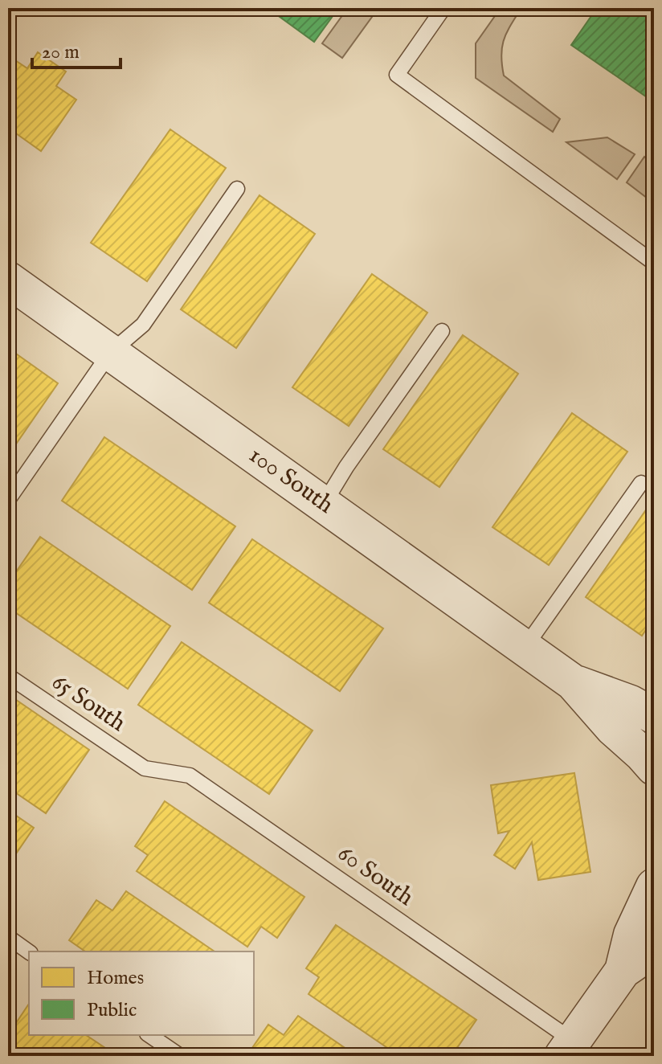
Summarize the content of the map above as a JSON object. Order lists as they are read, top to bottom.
{
  "streets": {
    "street": ["100 South"],
    "lane": ["65 South", "60 South"]
  },
  "crossings": [
    ["65 South", "60 South"]
  ],
  "legend": ["Homes", "Public"],
  "scale_bar": "20 m"
}
